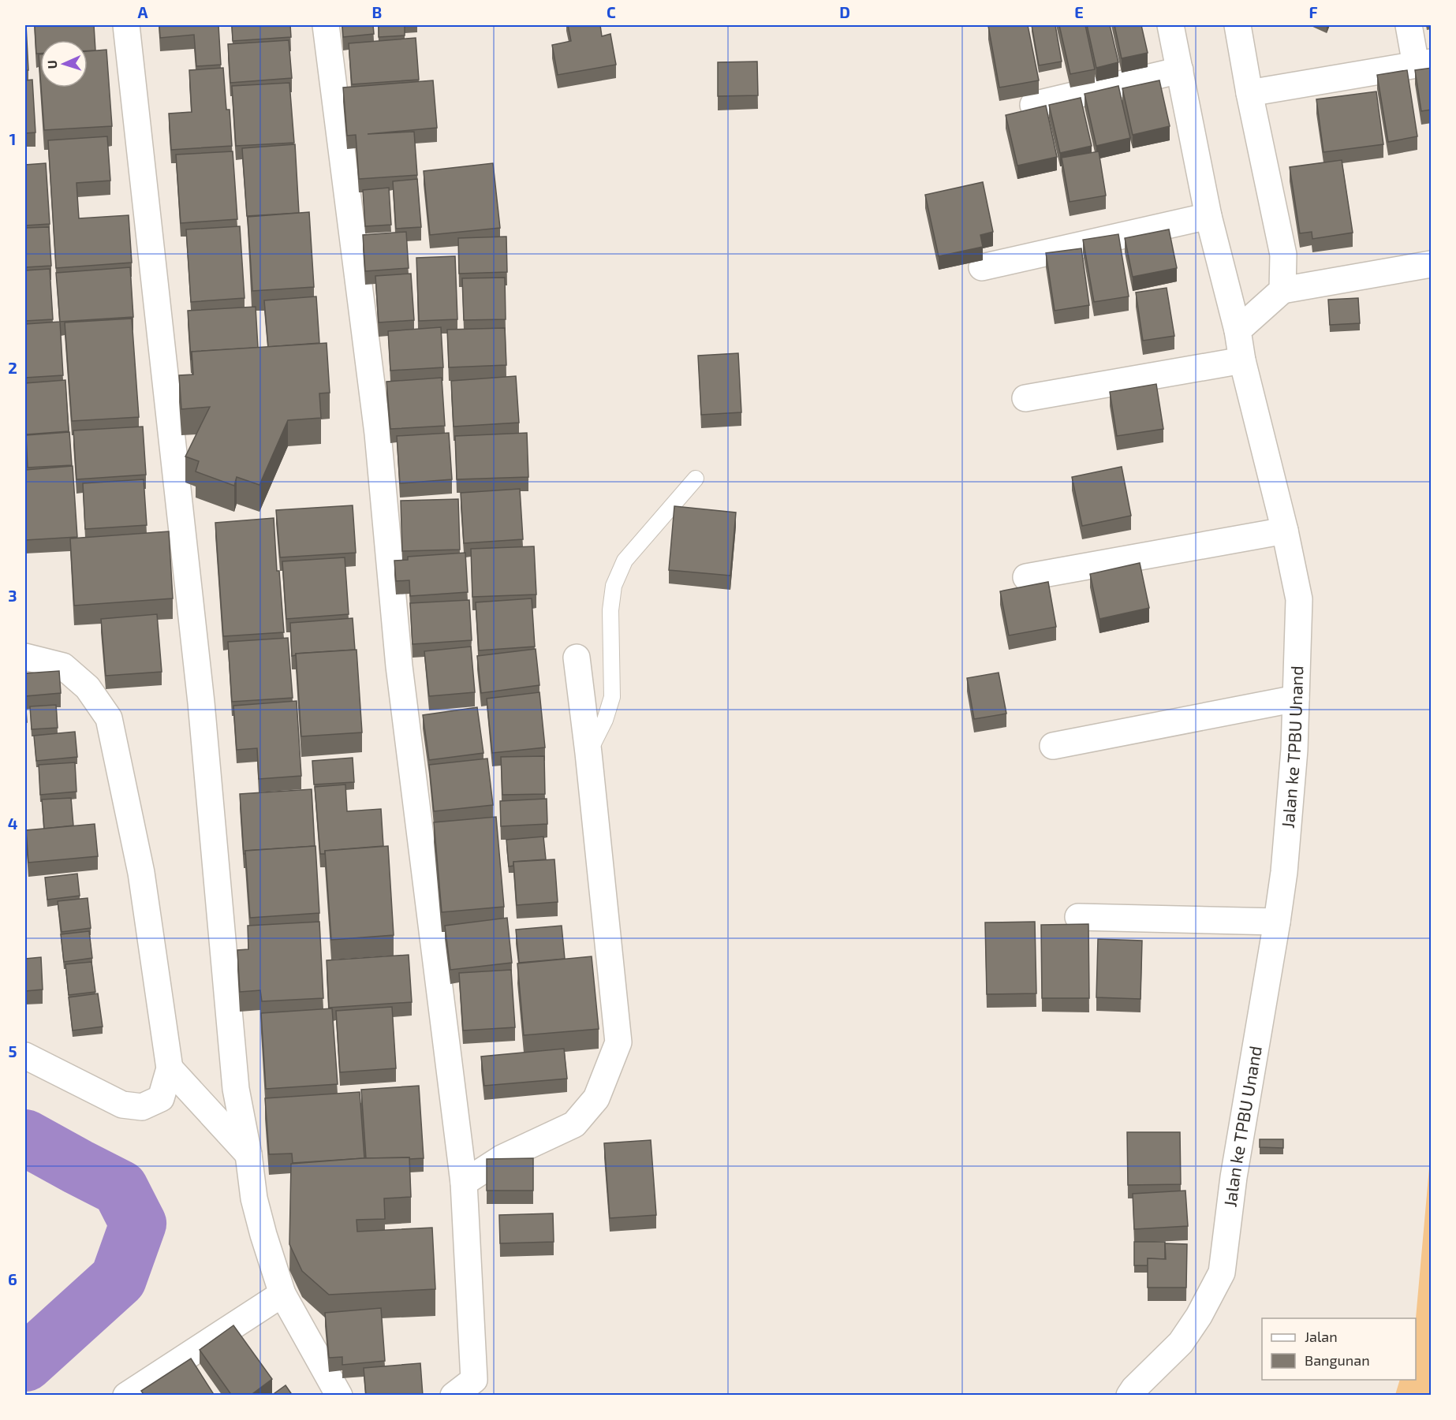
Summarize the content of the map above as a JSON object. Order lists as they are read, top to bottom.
{
  "streets": {
    "street": ["Jalan ke TPBU Unand"]
  },
  "legend": ["Jalan", "Bangunan"],
  "north": "left",
  "grid": {
    "columns": [
      "A",
      "B",
      "C",
      "D",
      "E",
      "F"
    ],
    "rows": [
      "1",
      "2",
      "3",
      "4",
      "5",
      "6"
    ]
  }
}
